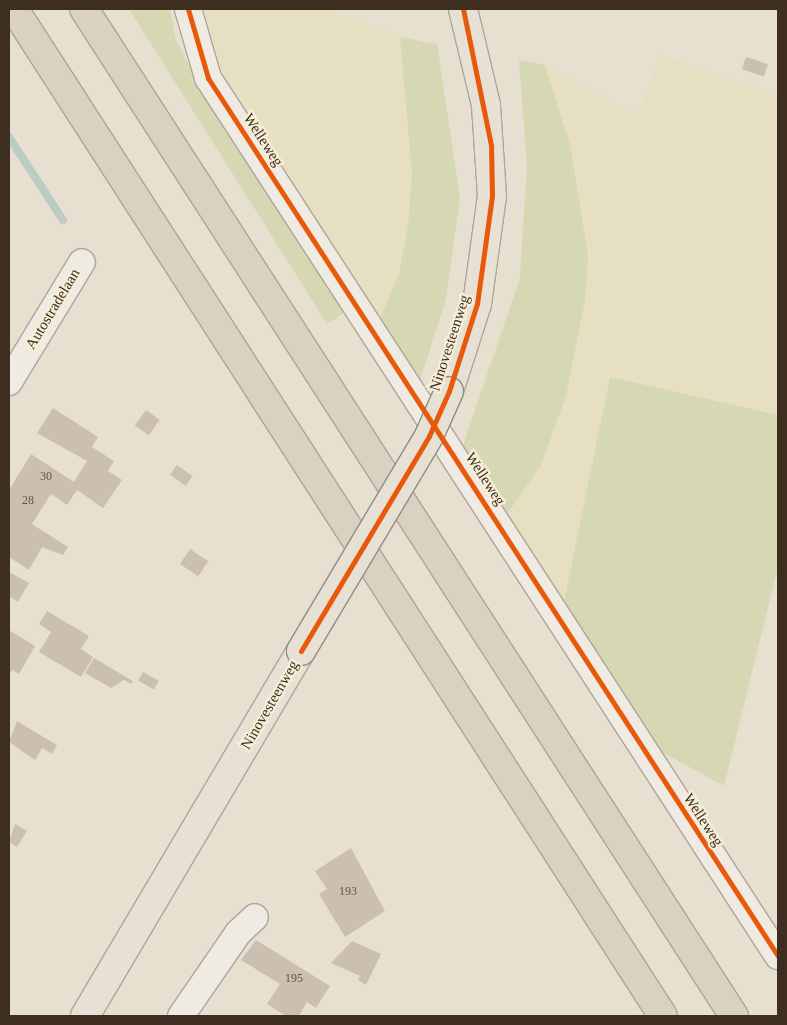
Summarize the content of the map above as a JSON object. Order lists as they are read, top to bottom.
{
  "streets": {
    "main road": ["Ninovesteenweg"],
    "street": ["Welleweg", "Autostradelaan"]
  },
  "house_numbers": [
    "30",
    "28",
    "193",
    "195"
  ]
}
